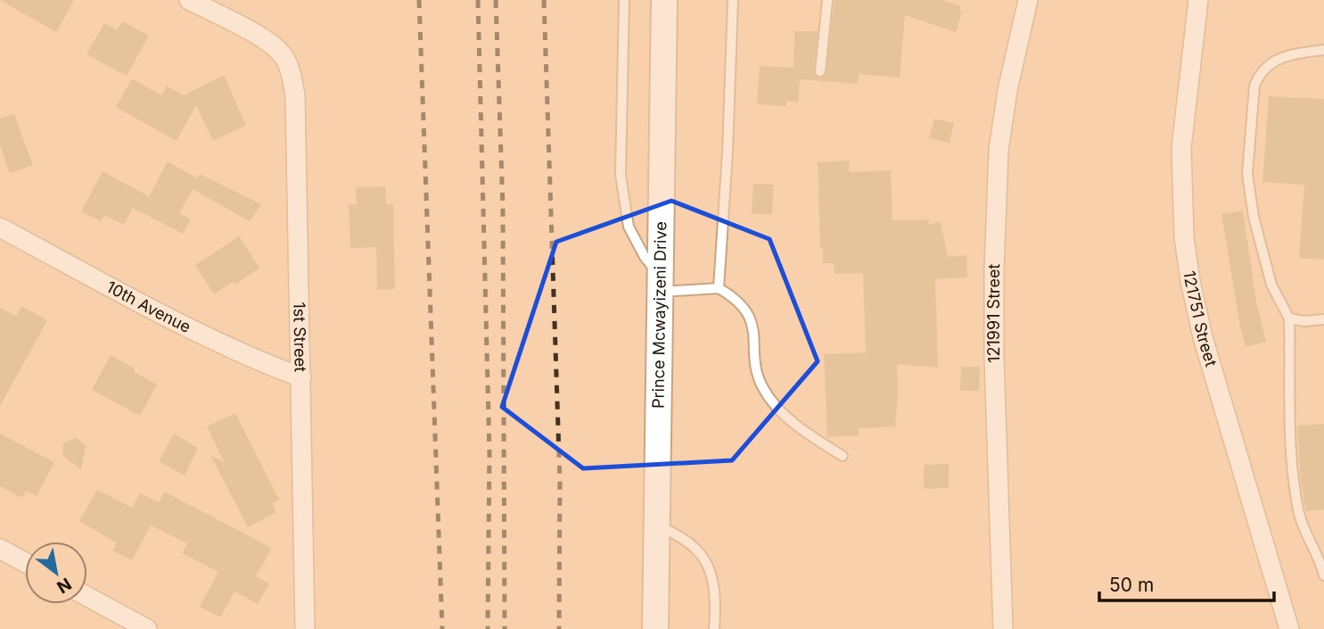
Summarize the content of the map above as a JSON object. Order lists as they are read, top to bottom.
{
  "streets": {
    "street": [
      "10th Avenue",
      "121991 Street",
      "Prince Mcwayizeni Drive",
      "121751 Street",
      "1st Street"
    ]
  },
  "crossings": [
    ["10th Avenue", "1st Street"]
  ],
  "scale_bar": "50 m",
  "north": "bottom right"
}
